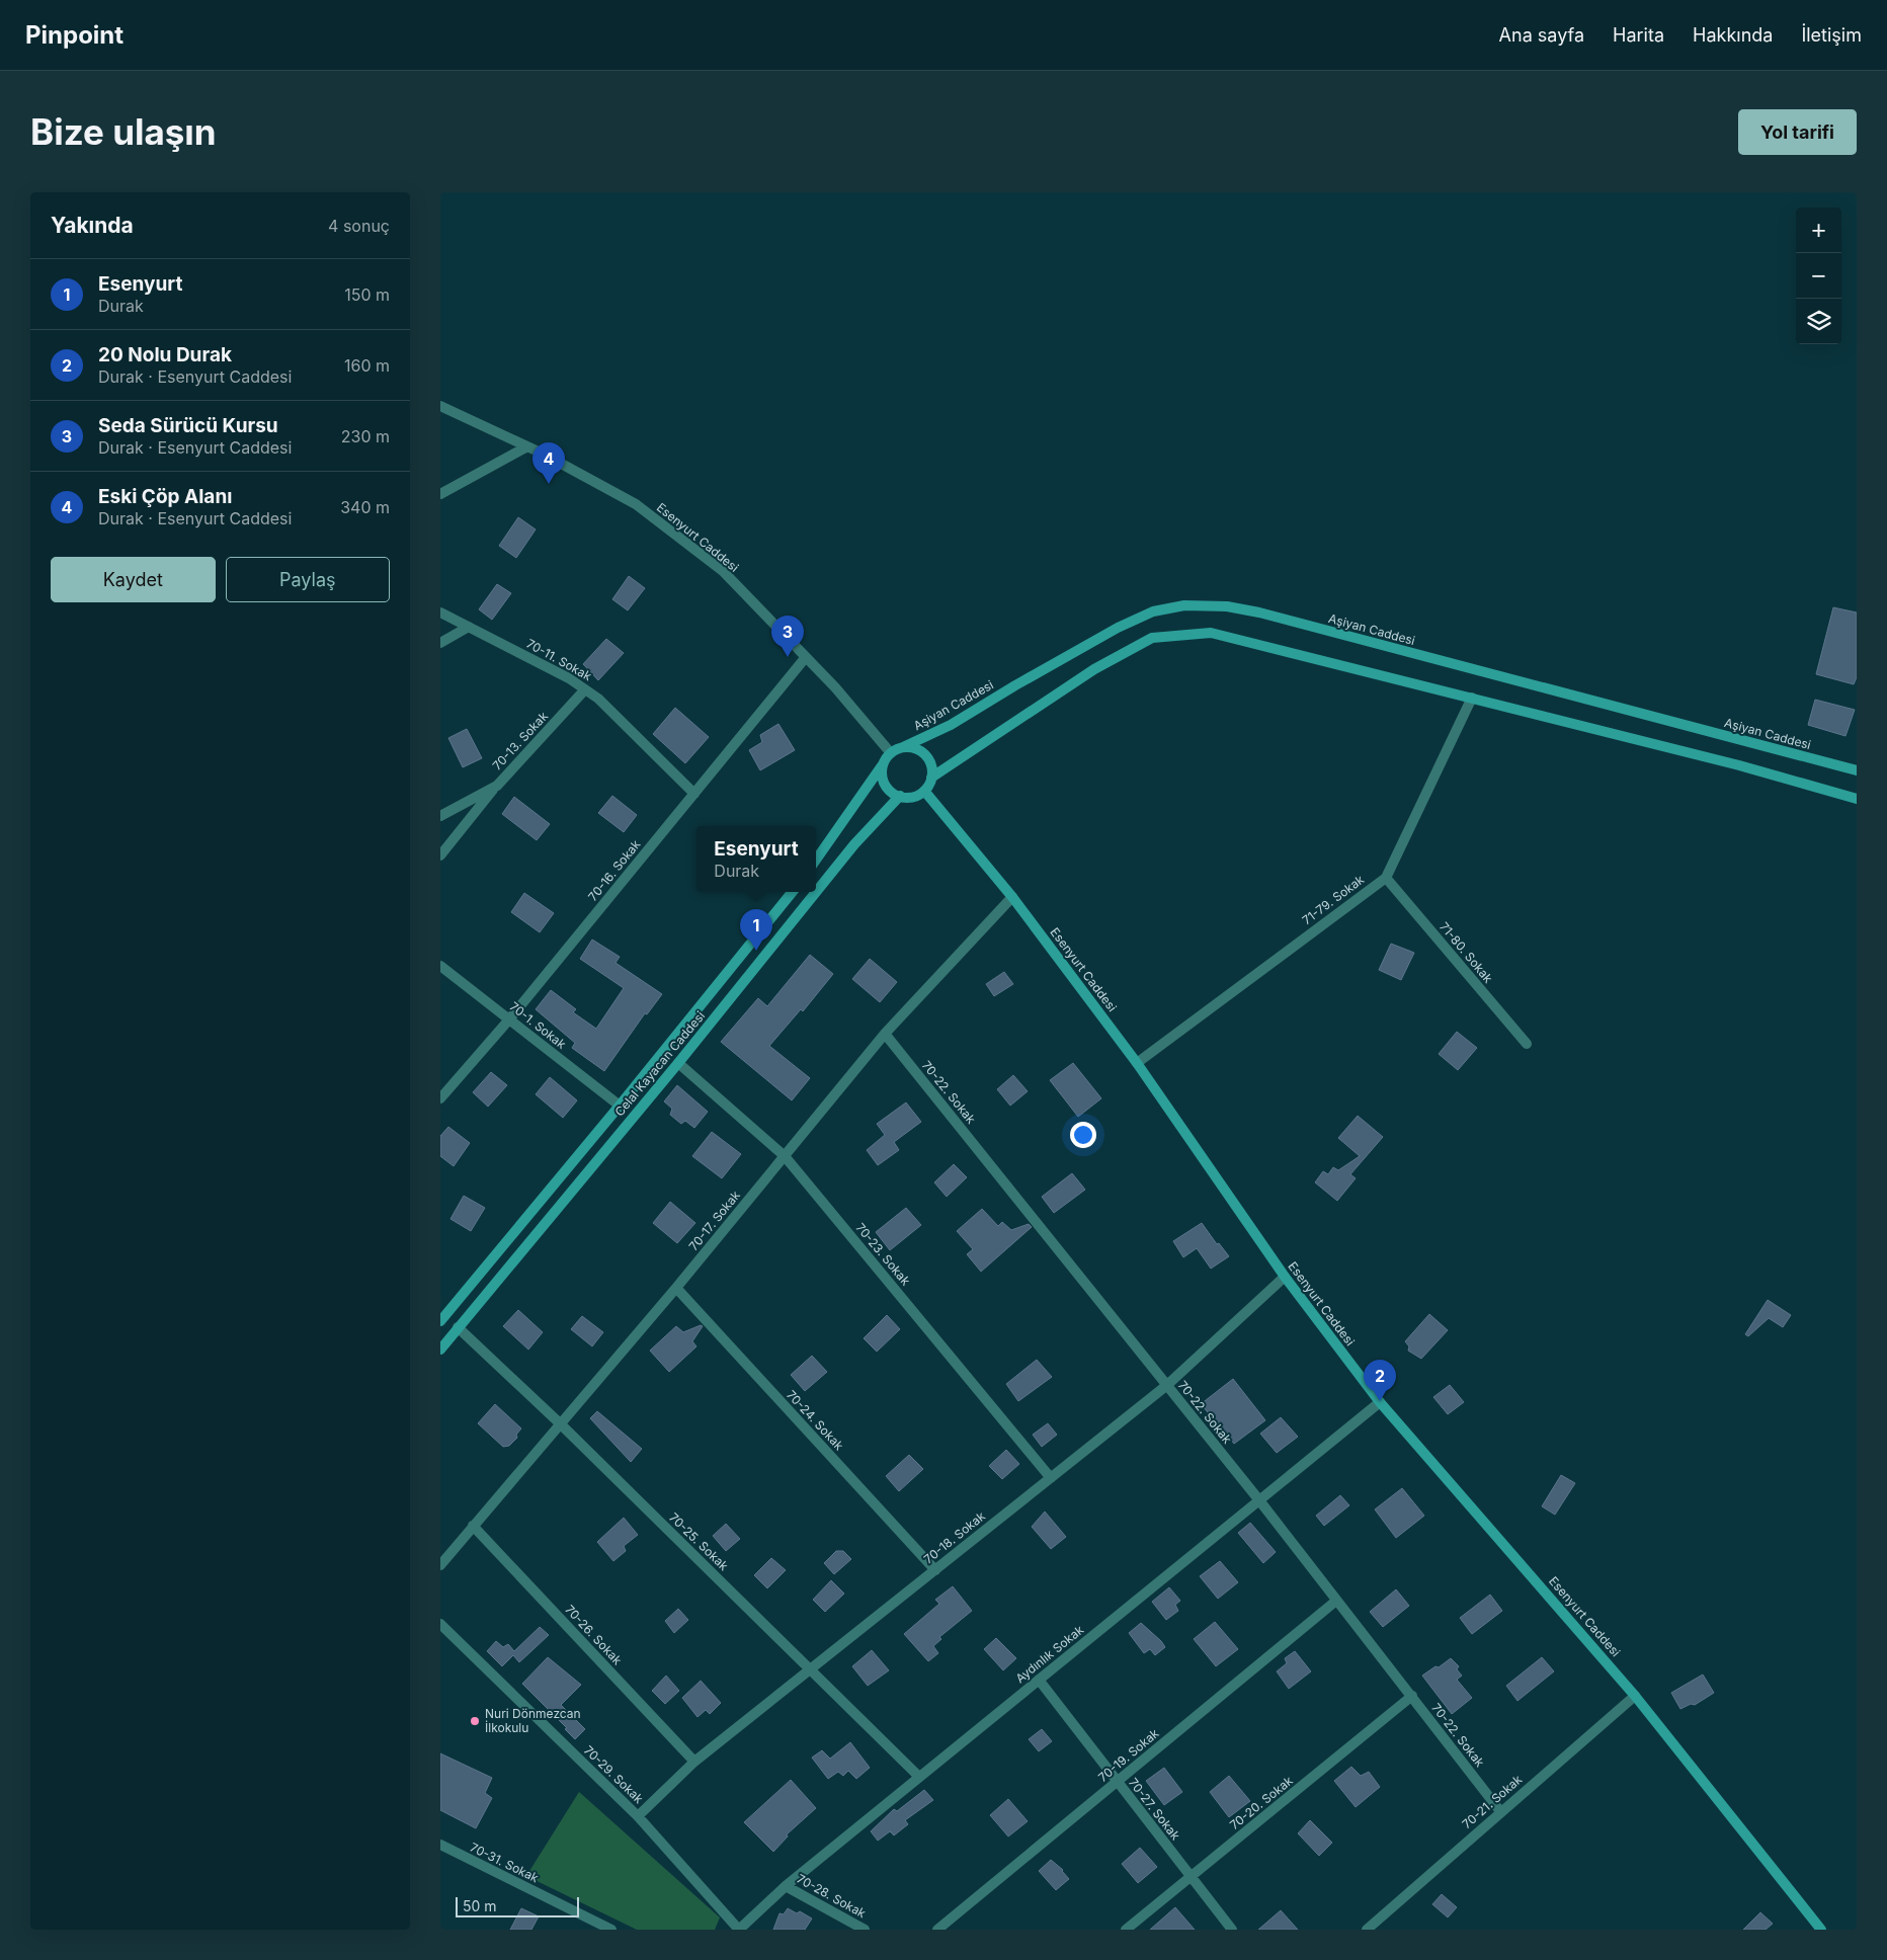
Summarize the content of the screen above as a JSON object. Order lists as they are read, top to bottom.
{
  "streets": {
    "street": [
      "Esenyurt Caddesi",
      "Aşiyan Caddesi",
      "70-11. Sokak",
      "70-13. Sokak",
      "70-16. Sokak",
      "71-79. Sokak",
      "71-80. Sokak",
      "70-1. Sokak",
      "Celal Kayacan Caddesi",
      "70-22. Sokak",
      "70-17. Sokak",
      "70-23. Sokak",
      "70-24. Sokak",
      "70-18. Sokak",
      "70-25. Sokak",
      "70-26. Sokak",
      "Aydınlık Sokak",
      "70-19. Sokak",
      "70-29. Sokak",
      "70-21. Sokak",
      "70-20. Sokak",
      "70-27. Sokak",
      "70-31. Sokak",
      "70-28. Sokak"
    ]
  },
  "crossings": [
    ["Esenyurt Caddesi", "Aşiyan Caddesi"],
    ["Esenyurt Caddesi", "70-16. Sokak"],
    ["Esenyurt Caddesi", "71-79. Sokak"],
    ["Esenyurt Caddesi", "Celal Kayacan Caddesi"],
    ["Esenyurt Caddesi", "70-17. Sokak"],
    ["Esenyurt Caddesi", "70-18. Sokak"],
    ["Esenyurt Caddesi", "Aydınlık Sokak"],
    ["Esenyurt Caddesi", "70-21. Sokak"],
    ["Aşiyan Caddesi", "Celal Kayacan Caddesi"],
    ["70-11. Sokak", "70-13. Sokak"],
    ["70-11. Sokak", "70-16. Sokak"],
    ["70-16. Sokak", "70-1. Sokak"],
    ["71-79. Sokak", "71-80. Sokak"],
    ["70-1. Sokak", "Celal Kayacan Caddesi"],
    ["Celal Kayacan Caddesi", "70-23. Sokak"],
    ["Celal Kayacan Caddesi", "70-25. Sokak"],
    ["70-22. Sokak", "70-17. Sokak"],
    ["70-22. Sokak", "70-18. Sokak"],
    ["70-22. Sokak", "Aydınlık Sokak"],
    ["70-22. Sokak", "70-19. Sokak"],
    ["70-22. Sokak", "70-21. Sokak"],
    ["70-22. Sokak", "70-20. Sokak"],
    ["70-17. Sokak", "70-23. Sokak"],
    ["70-17. Sokak", "70-24. Sokak"],
    ["70-17. Sokak", "70-25. Sokak"],
    ["70-17. Sokak", "70-26. Sokak"],
    ["70-23. Sokak", "70-18. Sokak"],
    ["70-24. Sokak", "70-18. Sokak"],
    ["70-18. Sokak", "70-25. Sokak"],
    ["70-18. Sokak", "70-26. Sokak"],
    ["70-18. Sokak", "70-29. Sokak"],
    ["70-25. Sokak", "Aydınlık Sokak"],
    ["Aydınlık Sokak", "70-29. Sokak"],
    ["Aydınlık Sokak", "70-27. Sokak"],
    ["Aydınlık Sokak", "70-28. Sokak"],
    ["70-19. Sokak", "70-27. Sokak"],
    ["70-20. Sokak", "70-27. Sokak"]
  ],
  "places": ["Nuri Dönmezcan İlkokulu"],
  "scale_bar": "50 m",
  "page": {
    "header": "Pinpoint",
    "nav": [
      "Ana sayfa",
      "Harita",
      "Hakkında",
      "İletişim"
    ],
    "buttons": [
      "Yol tarifi",
      ["Kaydet", "Paylaş"]
    ],
    "title": "Bize ulaşın",
    "heading": ["Yakında", "4 sonuç"],
    "map_buttons": ["+", "−"],
    "list": [
      {
        "mark": "1",
        "name": "Esenyurt",
        "note": "Durak",
        "value": "150 m"
      },
      {
        "mark": "2",
        "name": "20 Nolu Durak",
        "note": "Durak · Esenyurt Caddesi",
        "value": "160 m"
      },
      {
        "mark": "3",
        "name": "Seda Sürücü Kursu",
        "note": "Durak · Esenyurt Caddesi",
        "value": "230 m"
      },
      {
        "mark": "4",
        "name": "Eski Çöp Alanı",
        "note": "Durak · Esenyurt Caddesi",
        "value": "340 m"
      }
    ],
    "pins": [
      "4",
      "3",
      "1",
      "2"
    ],
    "popup": ["Esenyurt", "Durak"],
    "scale": "50 m"
  }
}
